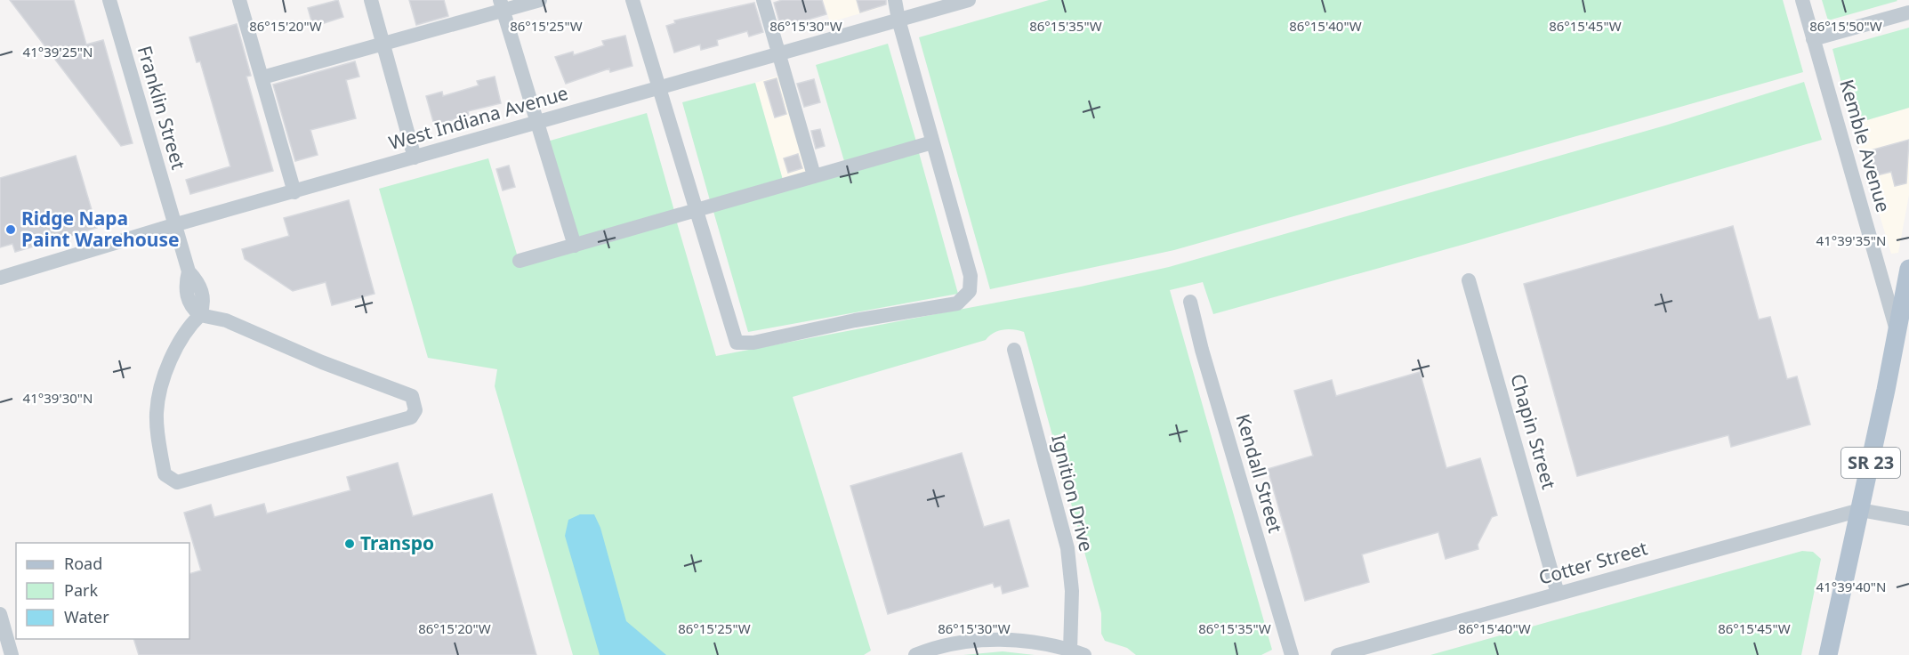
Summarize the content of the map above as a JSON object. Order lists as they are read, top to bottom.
{
  "streets": {
    "main road": ["SR 23"],
    "street": [
      "Franklin Street",
      "West Indiana Avenue",
      "Kemble Avenue",
      "Chapin Street",
      "Kendall Street",
      "Ignition Drive",
      "Cotter Street"
    ]
  },
  "crossings": [
    ["Franklin Street", "West Indiana Avenue"],
    ["Kemble Avenue", "SR 23"],
    ["Chapin Street", "Cotter Street"],
    ["SR 23", "Cotter Street"]
  ],
  "places": ["Ridge Napa Paint Warehouse", "Transpo"],
  "legend": ["Road", "Park", "Water"],
  "coordinates": [
    "86°15'20\"W",
    "86°15'25\"W",
    "86°15'30\"W",
    "86°15'35\"W",
    "86°15'40\"W",
    "86°15'45\"W",
    "86°15'50\"W",
    "41°39'25\"N",
    "41°39'35\"N",
    "41°39'30\"N",
    "41°39'40\"N"
  ]
}
